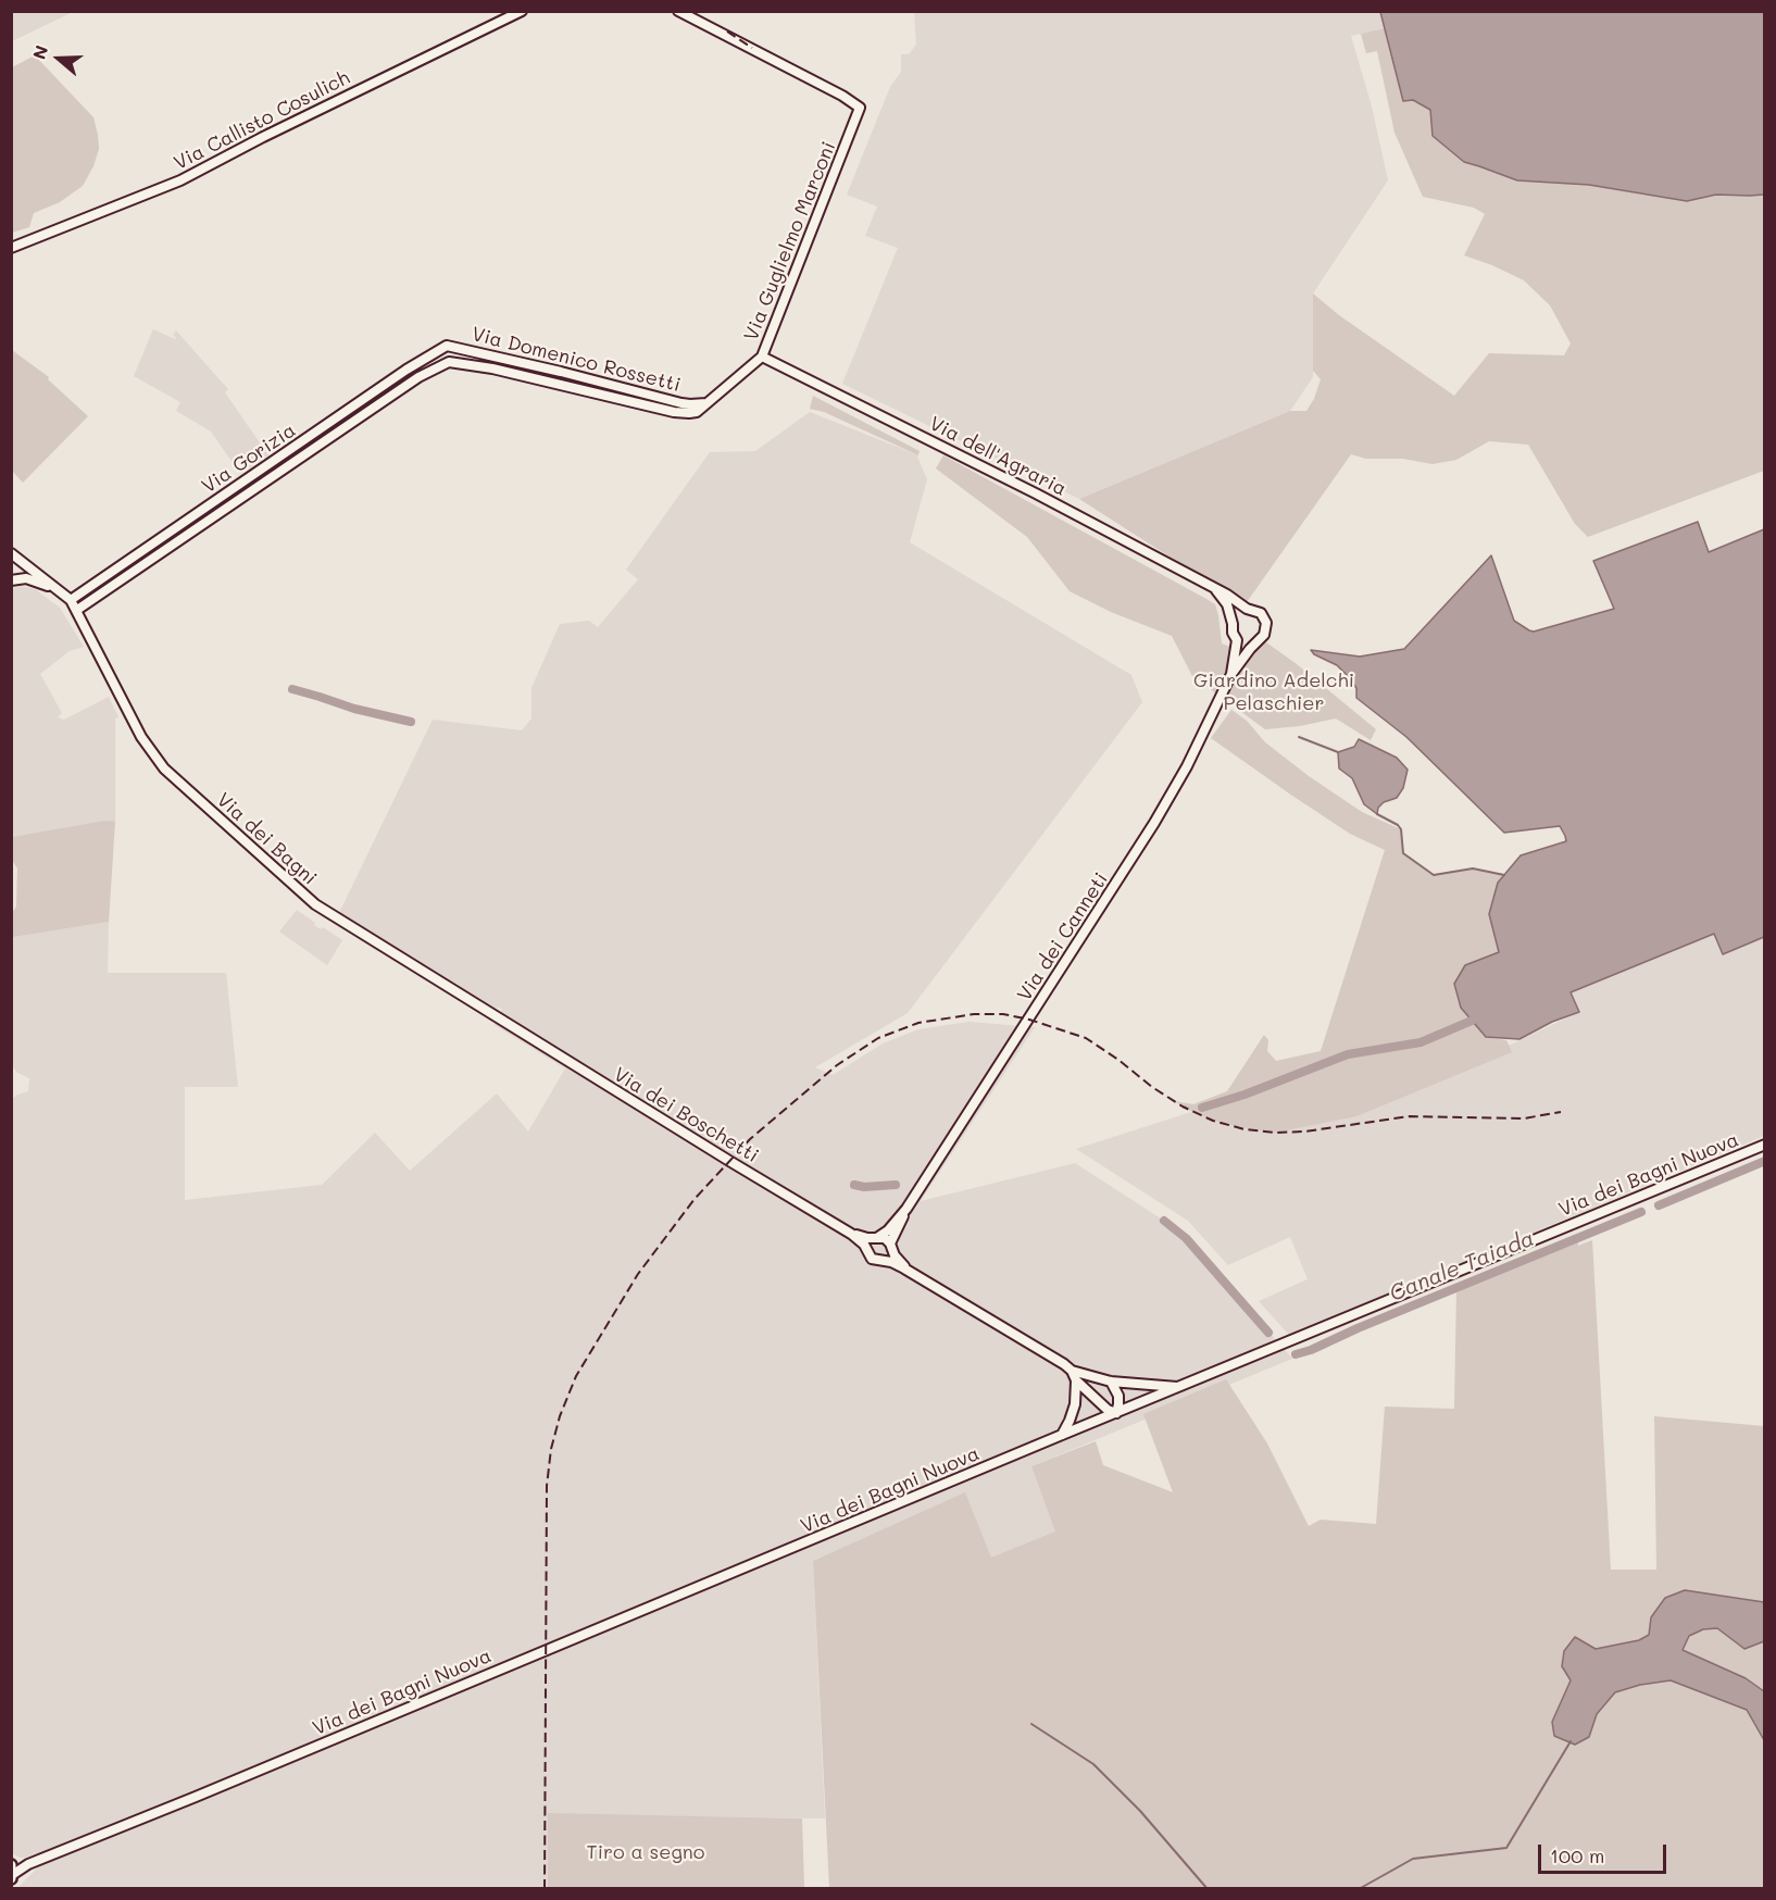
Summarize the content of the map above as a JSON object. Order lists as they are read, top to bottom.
{
  "streets": {
    "street": [
      "Via Callisto Cosulich",
      "Via Guglielmo Marconi",
      "Via Domenico Rossetti",
      "Via dell'Agraria",
      "Via Gorizia",
      "Via dei Bagni",
      "Via dei Canneti",
      "Via dei Boschetti",
      "Via dei Bagni Nuova"
    ]
  },
  "crossings": [
    ["Via Guglielmo Marconi", "Via Domenico Rossetti"],
    ["Via Guglielmo Marconi", "Via dell'Agraria"],
    ["Via Domenico Rossetti", "Via Gorizia"],
    ["Via dell'Agraria", "Via dei Canneti"],
    ["Via Gorizia", "Via dei Bagni"],
    ["Via dei Bagni", "Via dei Boschetti"],
    ["Via dei Canneti", "Via dei Boschetti"],
    ["Via dei Boschetti", "Via dei Bagni Nuova"]
  ],
  "water": ["Canale Taiada"],
  "parks": ["Giardino Adelchi Pelaschier", "Tiro a segno"],
  "scale_bar": "100 m",
  "north": "left"
}
